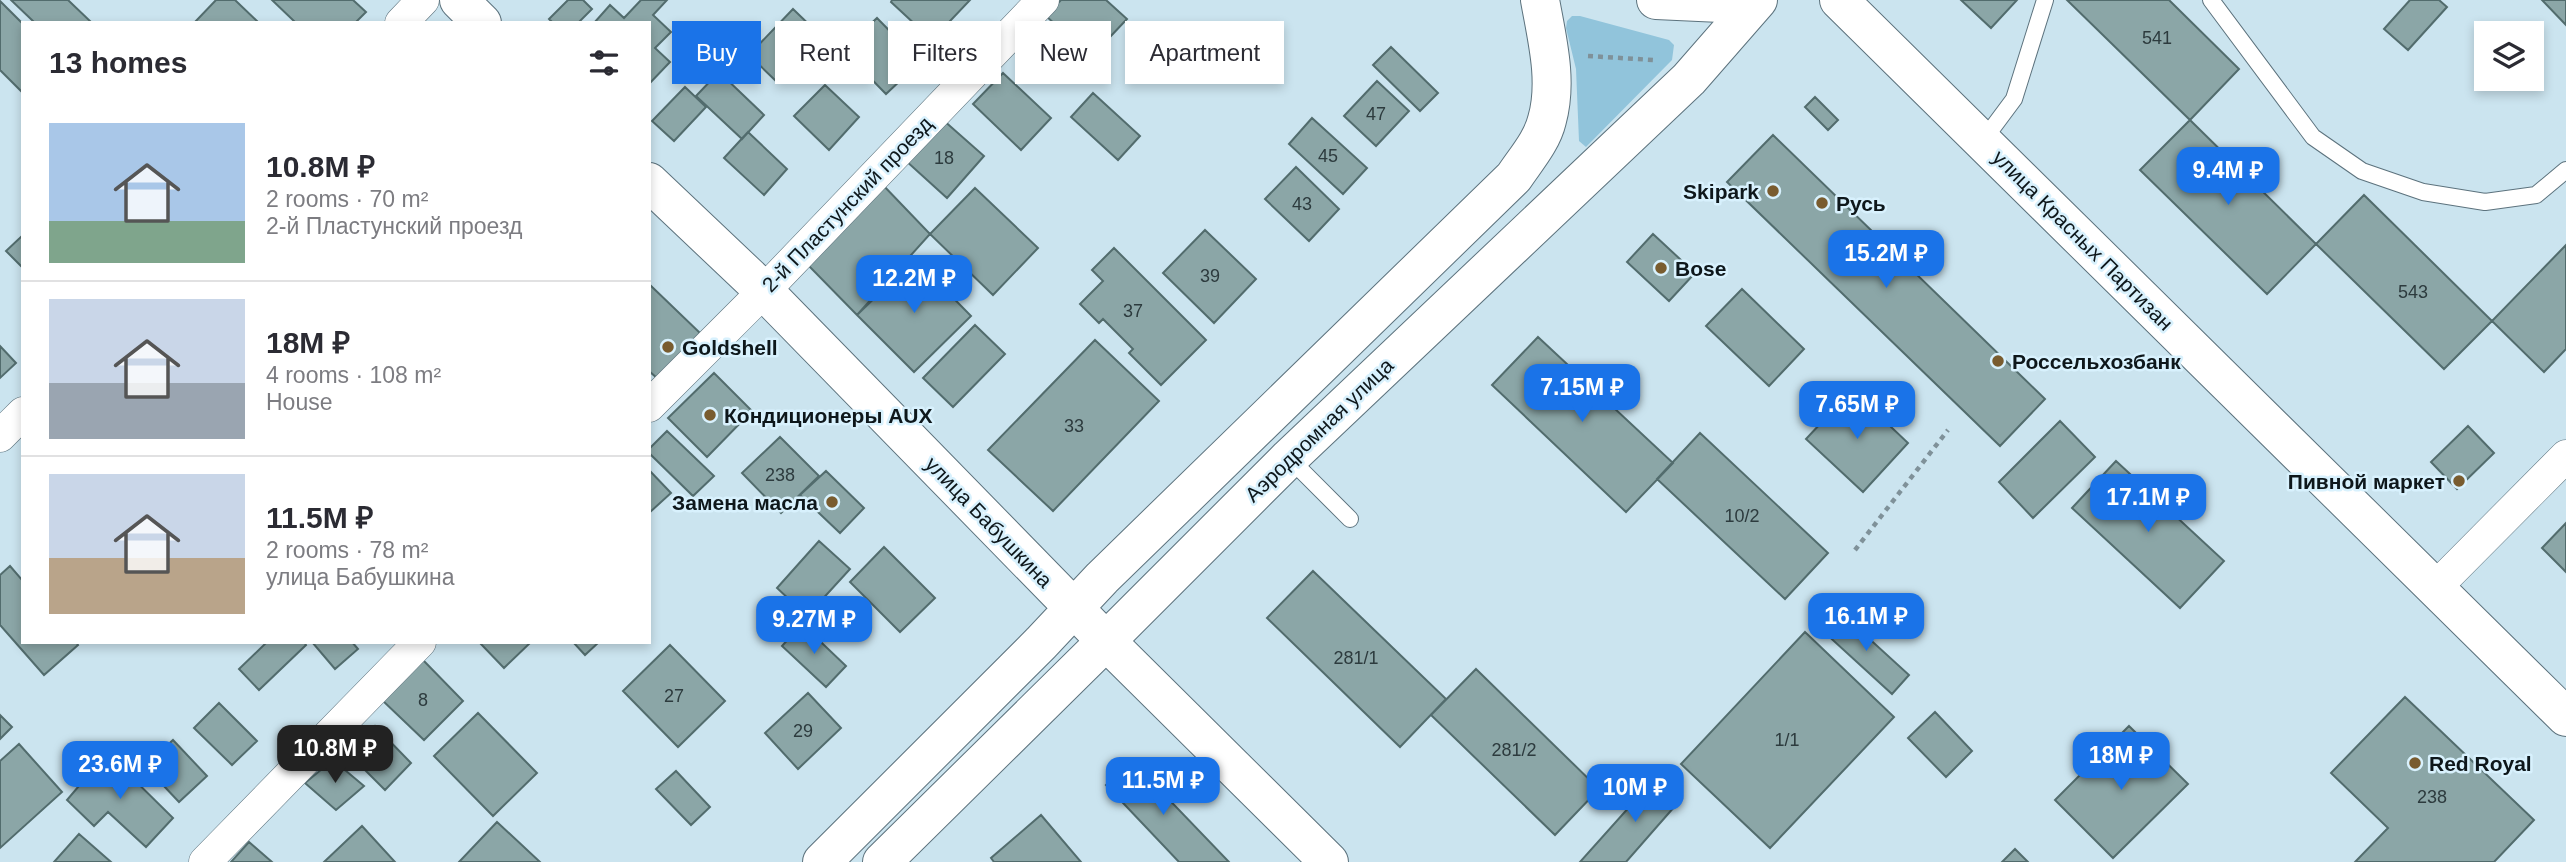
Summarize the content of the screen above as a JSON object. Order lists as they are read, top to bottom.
{
  "streets": {
    "street": [
      "2-й Пластунский проезд",
      "улица Красных Партизан",
      "Аэродромная улица",
      "улица Бабушкина"
    ]
  },
  "crossings": [
    ["2-й Пластунский проезд", "улица Бабушкина"],
    ["Аэродромная улица", "улица Бабушкина"]
  ],
  "places": [
    "Skipark",
    "Русь",
    "Bose",
    "Goldshell",
    "Россельхозбанк",
    "Кондиционеры AUX",
    "Пивной маркет",
    "Замена масла",
    "Red Royal"
  ],
  "house_numbers": [
    "541",
    "47",
    "45",
    "18",
    "43",
    "39",
    "543",
    "37",
    "33",
    "238",
    "10/2",
    "281/1",
    "27",
    "8",
    "29",
    "1/1",
    "281/2",
    "238"
  ],
  "page": {
    "chip": [
      "Buy",
      "Rent",
      "Filters",
      "New",
      "Apartment"
    ],
    "heading": "13 homes",
    "list": [
      {
        "name": "10.8M ₽",
        "note": "2 rooms · 70 m² · 2-й Пластунский проезд"
      },
      {
        "name": "18M ₽",
        "note": "4 rooms · 108 m² · House"
      },
      {
        "name": "11.5M ₽",
        "note": "2 rooms · 78 m² · улица Бабушкина"
      }
    ],
    "price": [
      "9.4M ₽",
      "15.2M ₽",
      "12.2M ₽",
      "7.15M ₽",
      "7.65M ₽",
      "17.1M ₽",
      "16.1M ₽",
      "9.27M ₽",
      "10.8M ₽",
      "18M ₽",
      "23.6M ₽",
      "11.5M ₽",
      "10M ₽"
    ]
  }
}
